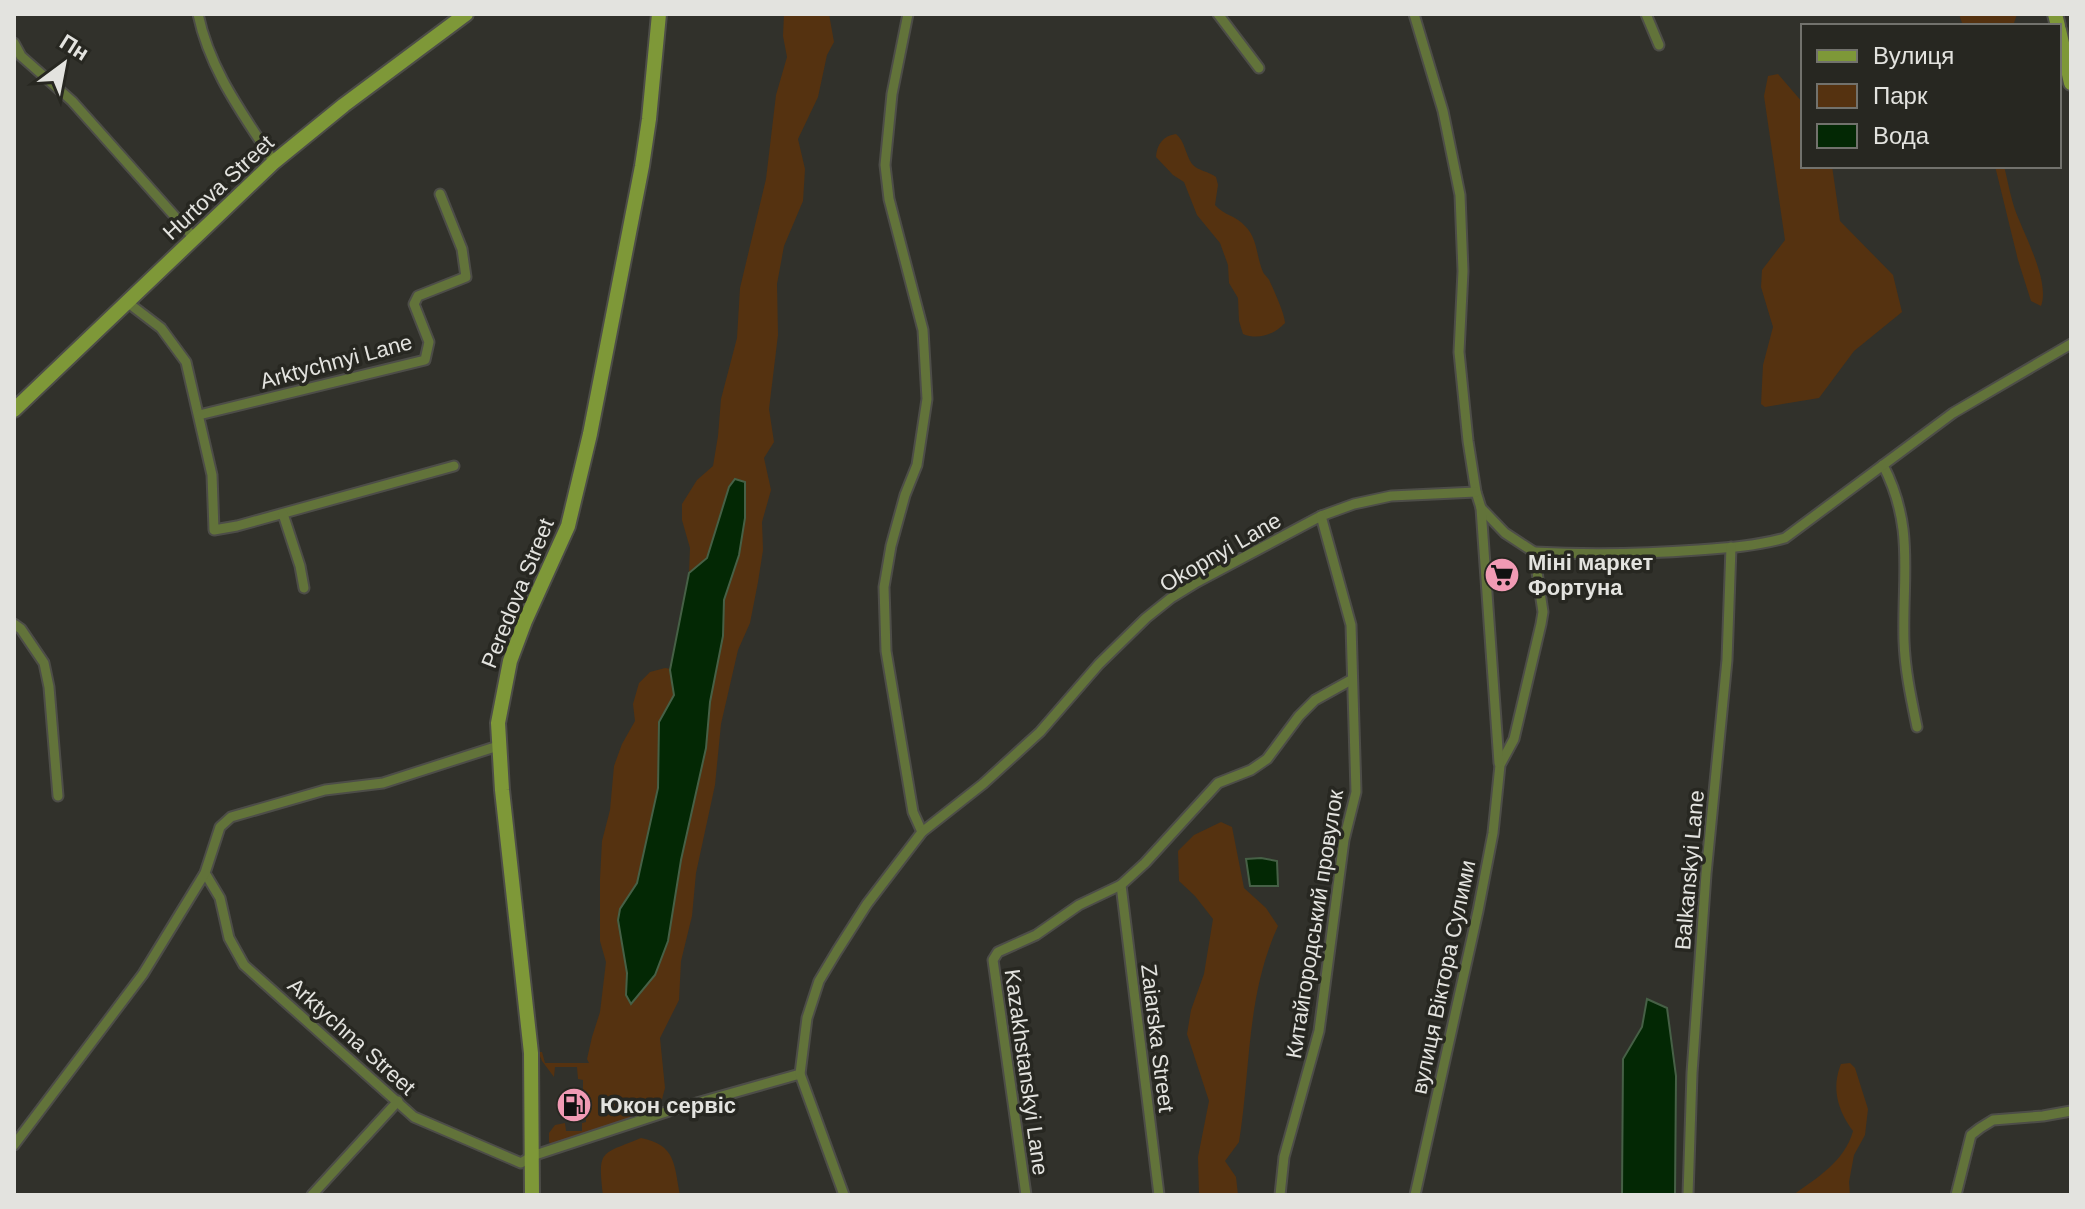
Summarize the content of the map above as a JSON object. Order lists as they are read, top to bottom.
{
  "streets": {
    "street": [
      "Hurtova Street",
      "Arktychnyi Lane",
      "Okopnyi Lane",
      "Peredova Street",
      "Balkanskyi Lane",
      "Китайгородський провулок",
      "вулиця Віктора Сулими",
      "Arktychna Street",
      "Zaiarska Street",
      "Kazakhstanskyi Lane"
    ]
  },
  "crossings": [
    ["Okopnyi Lane", "Китайгородський провулок"],
    ["Okopnyi Lane", "вулиця Віктора Сулими"],
    ["Peredova Street", "Arktychna Street"],
    ["Zaiarska Street", "Kazakhstanskyi Lane"]
  ],
  "places": {
    "supermarket": ["Міні маркет Фортуна"],
    "fuel station": ["Юкон сервіс"]
  },
  "legend": ["Вулиця", "Парк", "Вода"],
  "north": "top right"
}
